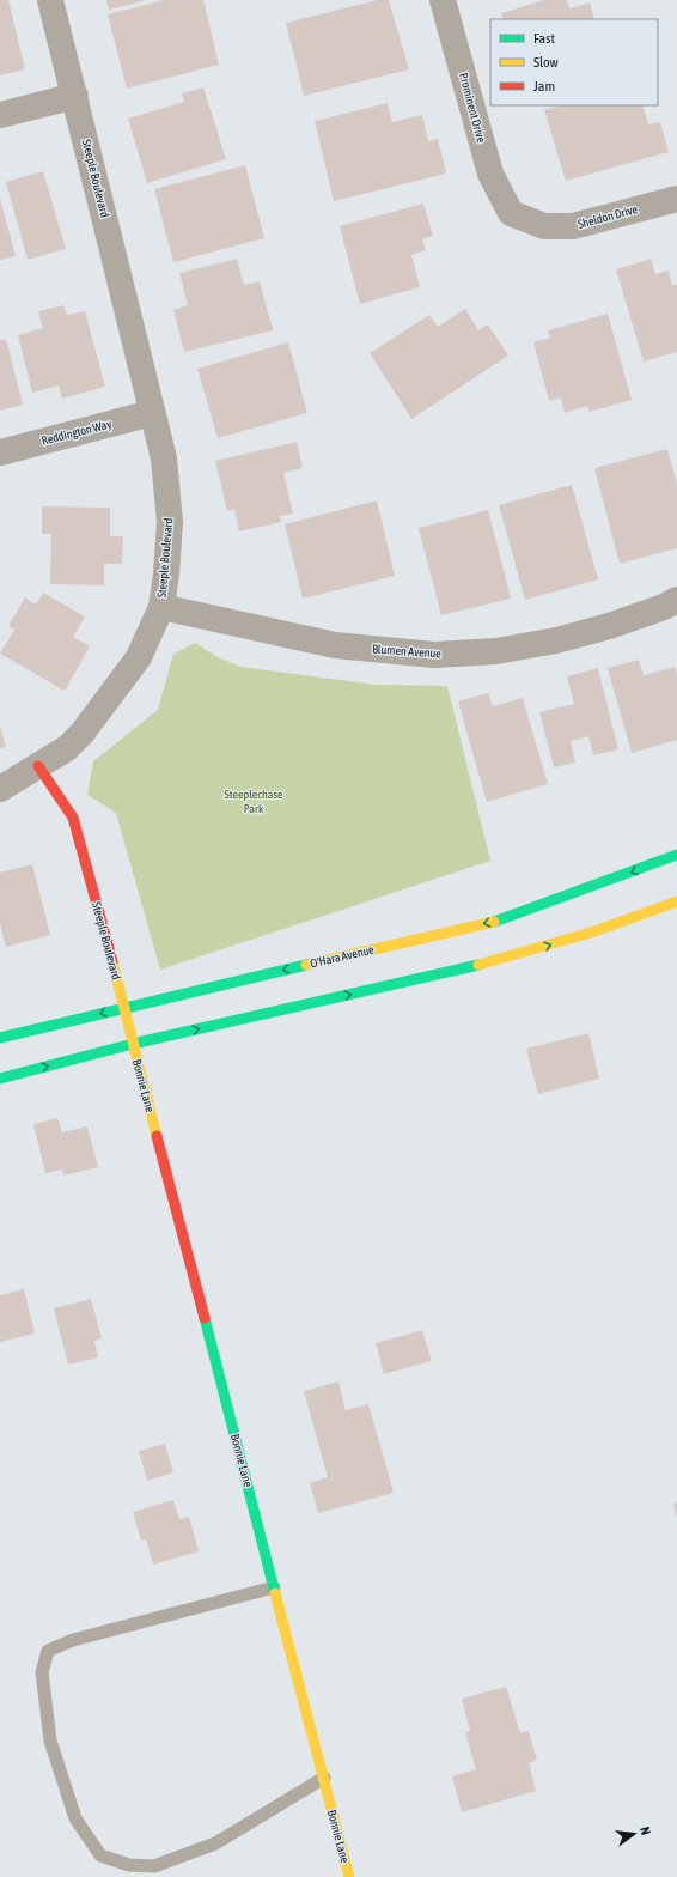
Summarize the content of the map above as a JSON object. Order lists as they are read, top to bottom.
{
  "streets": {
    "main road": ["Steeple Boulevard", "O'Hara Avenue", "Bonnie Lane"],
    "street": [
      "Prominent Drive",
      "Sheldon Drive",
      "Reddington Way",
      "Blumen Avenue"
    ]
  },
  "crossings": [
    ["Prominent Drive", "Sheldon Drive"],
    ["Steeple Boulevard", "Reddington Way"],
    ["Steeple Boulevard", "Blumen Avenue"],
    ["Steeple Boulevard", "O'Hara Avenue"],
    ["Steeple Boulevard", "Bonnie Lane"]
  ],
  "parks": ["Steeplechase Park"],
  "legend": ["Fast", "Slow", "Jam"],
  "north": "right"
}
